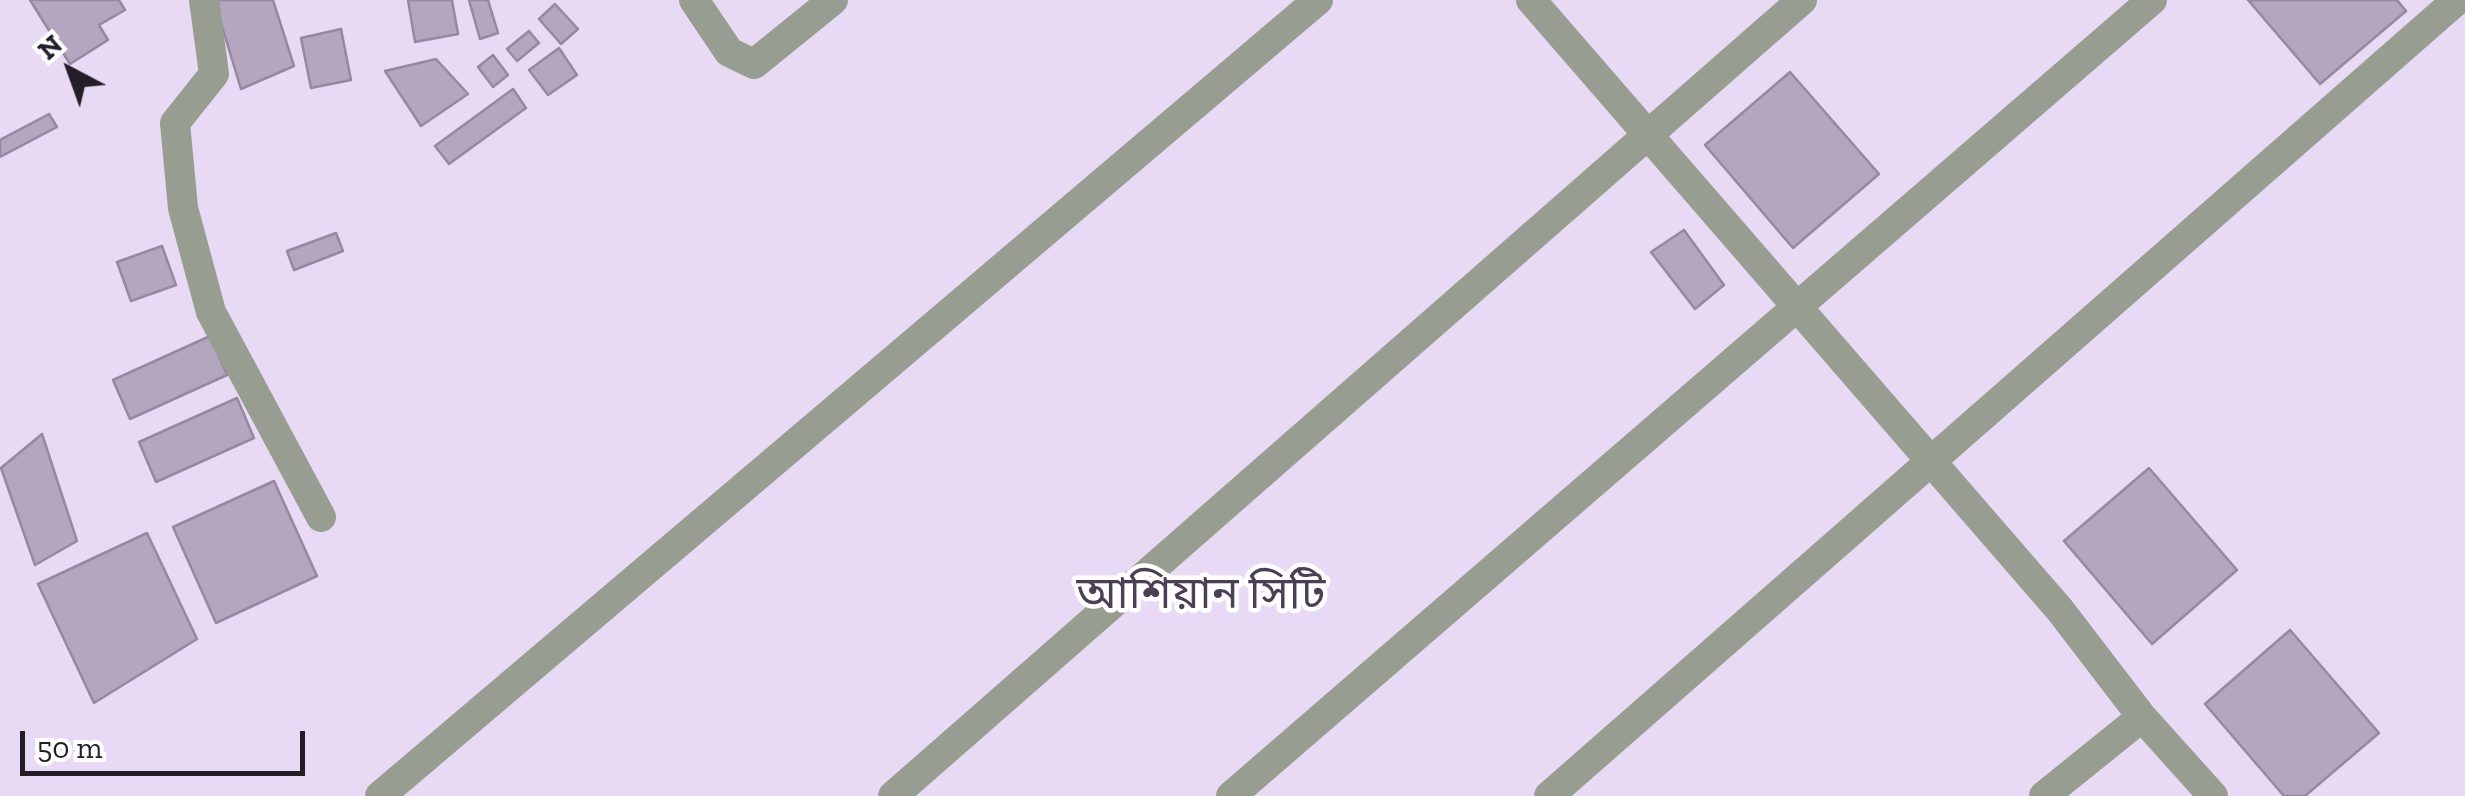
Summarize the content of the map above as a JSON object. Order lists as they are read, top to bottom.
{
  "districts": ["আশিয়ান সিটি"],
  "scale_bar": "50 m",
  "north": "top left"
}
